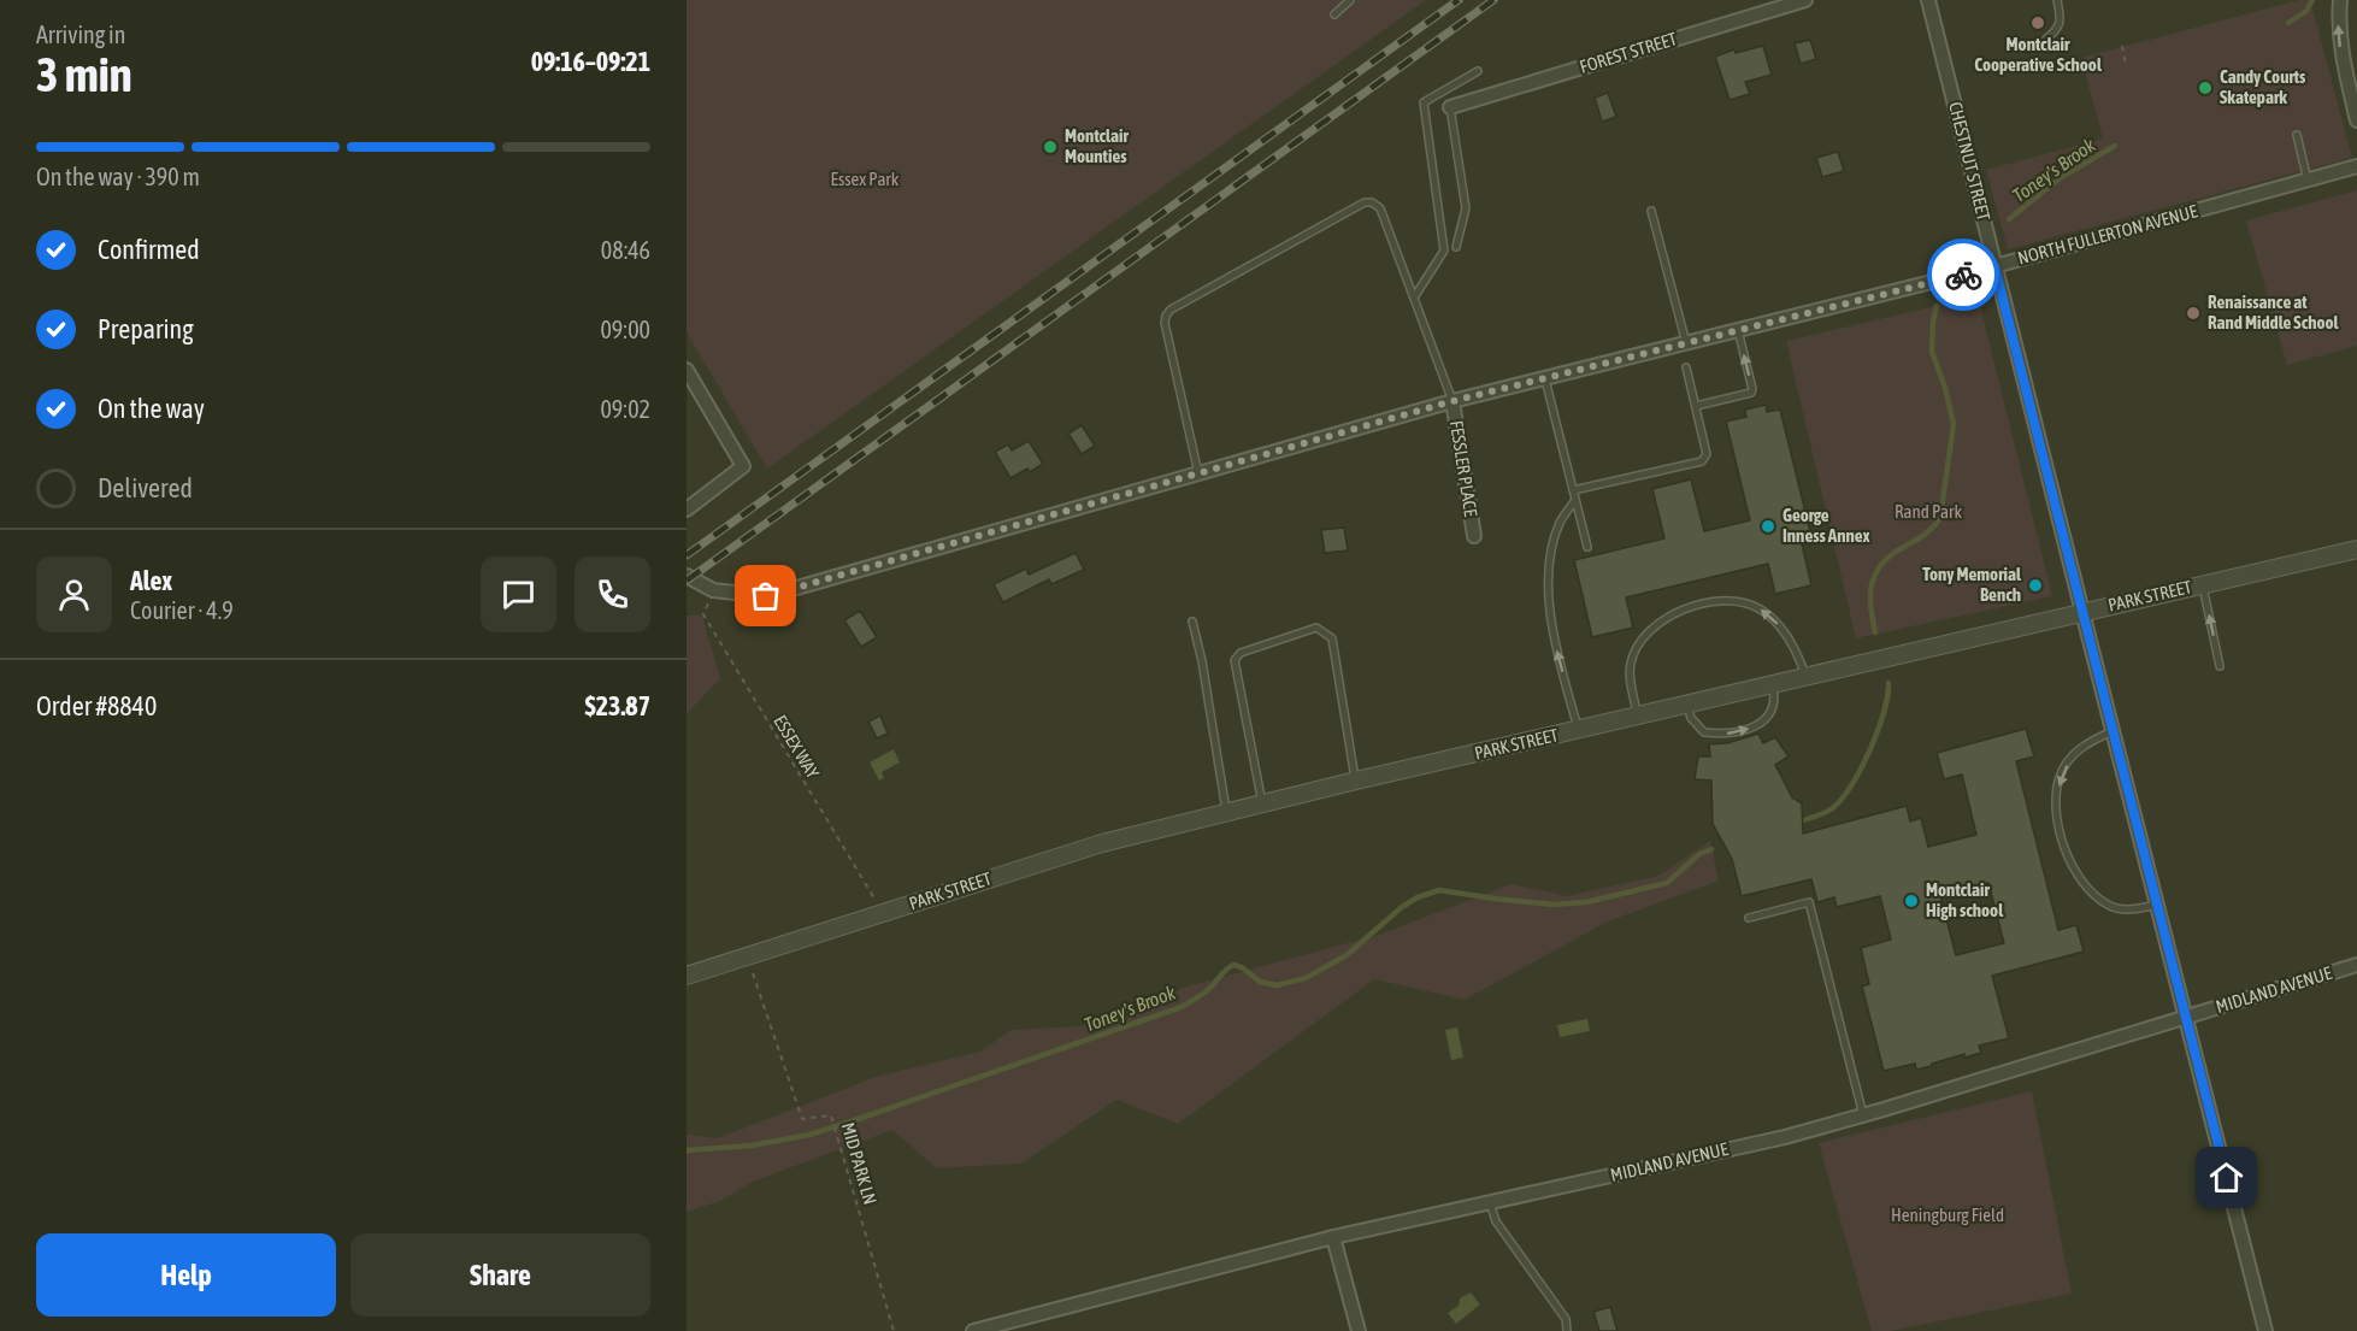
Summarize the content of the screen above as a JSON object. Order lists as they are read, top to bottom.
{
  "streets": {
    "street": [
      "FOREST STREET",
      "CHESTNUT STREET",
      "NORTH FULLERTON AVENUE",
      "FESSLER PLACE",
      "PARK STREET",
      "MIDLAND AVENUE"
    ],
    "path": ["ESSEX WAY", "MID PARK LN"]
  },
  "crossings": [
    ["CHESTNUT STREET", "NORTH FULLERTON AVENUE"],
    ["CHESTNUT STREET", "PARK STREET"],
    ["CHESTNUT STREET", "MIDLAND AVENUE"],
    ["NORTH FULLERTON AVENUE", "FESSLER PLACE"],
    ["NORTH FULLERTON AVENUE", "ESSEX WAY"],
    ["PARK STREET", "ESSEX WAY"],
    ["PARK STREET", "MID PARK LN"]
  ],
  "water": ["Toney's Brook"],
  "parks": ["Essex Park", "Rand Park", "Heningburg Field"],
  "places": [
    "Montclair Cooperative School",
    "Candy Courts Skatepark",
    "Montclair Mounties",
    "Renaissance at Rand Middle School",
    "George Inness Annex",
    "Tony Memorial Bench",
    "Montclair High school"
  ],
  "page": {
    "heading": ["3 min", "Arriving in", "09:16–09:21"],
    "panel": [
      "Alex",
      "Courier · 4.9",
      "Order #8840",
      "$23.87"
    ],
    "bar": "On the way · 390 m",
    "list": [
      ["Confirmed", "08:46"],
      ["Preparing", "09:00"],
      ["On the way", "09:02"],
      "Delivered"
    ],
    "buttons": ["Help", "Share"]
  }
}
